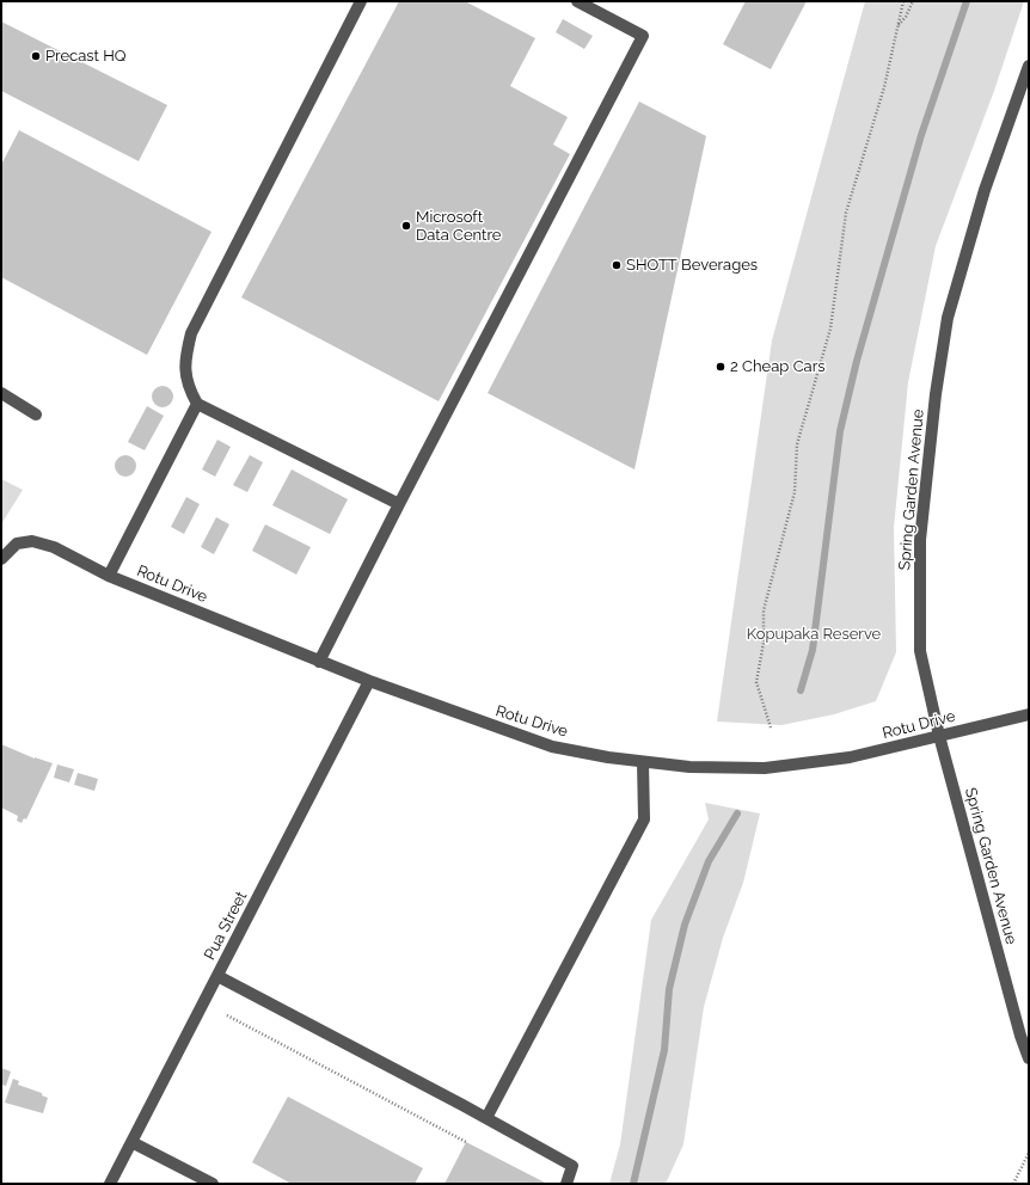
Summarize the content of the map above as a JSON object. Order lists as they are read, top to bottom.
{
  "streets": {
    "street": ["Spring Garden Avenue", "Rotu Drive", "Pua Street"]
  },
  "crossings": [
    ["Spring Garden Avenue", "Rotu Drive"],
    ["Rotu Drive", "Pua Street"]
  ],
  "parks": ["Kopupaka Reserve"],
  "places": [
    "Precast HQ",
    "Microsoft Data Centre",
    "SHOTT Beverages",
    "2 Cheap Cars"
  ]
}
